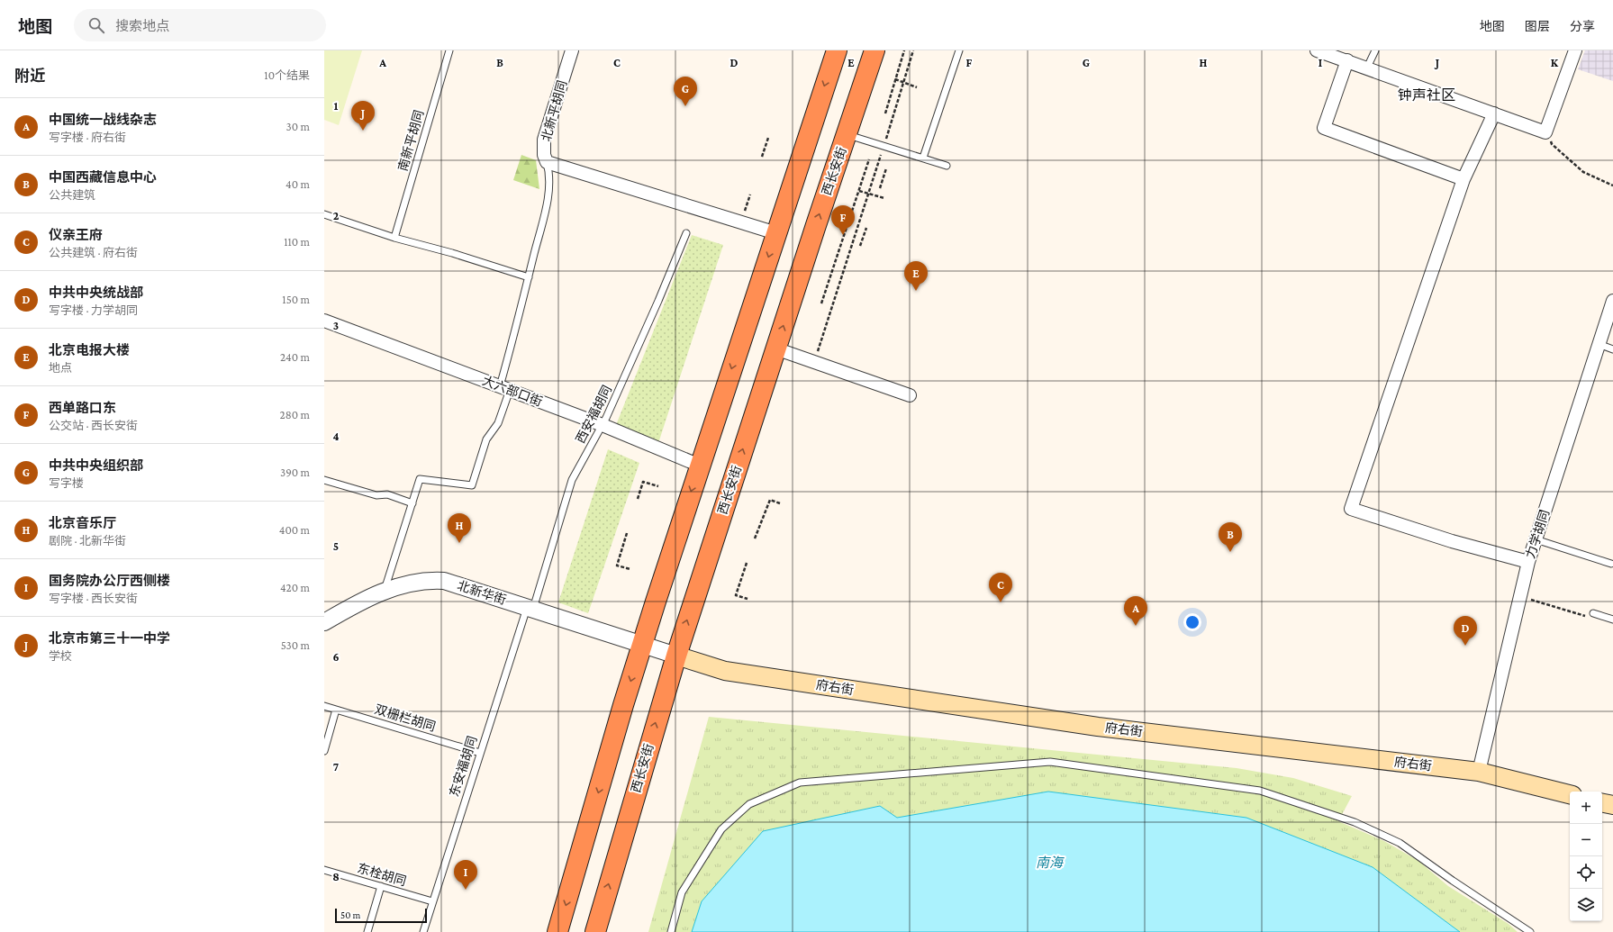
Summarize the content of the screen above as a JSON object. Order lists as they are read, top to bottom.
{
  "streets": {
    "highway": ["西长安街"],
    "main road": ["府右街"],
    "street": [
      "北新平胡同",
      "大六部口街",
      "力学胡同",
      "北新华街"
    ],
    "lane": [
      "南新平胡同",
      "西安福胡同",
      "双栅栏胡同",
      "东安福胡同",
      "东栓胡同"
    ]
  },
  "crossings": [
    ["北新平胡同", "大六部口街"],
    ["西长安街", "北新华街"],
    ["西长安街", "府右街"],
    ["大六部口街", "西安福胡同"],
    ["西安福胡同", "北新华街"],
    ["西安福胡同", "东安福胡同"],
    ["力学胡同", "府右街"],
    ["北新华街", "府右街"],
    ["北新华街", "东安福胡同"],
    ["双栅栏胡同", "东安福胡同"],
    ["东安福胡同", "东栓胡同"]
  ],
  "districts": ["钟声社区"],
  "water": ["南海"],
  "scale_bar": "50 m",
  "page": {
    "header": "地图",
    "search": "搜索地点",
    "nav": ["地图", "图层", "分享"],
    "heading": ["附近", "10个结果"],
    "pins": [
      "G",
      "J",
      "F",
      "E",
      "H",
      "B",
      "C",
      "A",
      "D",
      "I"
    ],
    "list": [
      {
        "mark": "A",
        "name": "中国统一战线杂志",
        "note": "写字楼 · 府右街",
        "value": "30 m"
      },
      {
        "mark": "B",
        "name": "中国西藏信息中心",
        "note": "公共建筑",
        "value": "40 m"
      },
      {
        "mark": "C",
        "name": "仪亲王府",
        "note": "公共建筑 · 府右街",
        "value": "110 m"
      },
      {
        "mark": "D",
        "name": "中共中央统战部",
        "note": "写字楼 · 力学胡同",
        "value": "150 m"
      },
      {
        "mark": "E",
        "name": "北京电报大楼",
        "note": "地点",
        "value": "240 m"
      },
      {
        "mark": "F",
        "name": "西单路口东",
        "note": "公交站 · 西长安街",
        "value": "280 m"
      },
      {
        "mark": "G",
        "name": "中共中央组织部",
        "note": "写字楼",
        "value": "390 m"
      },
      {
        "mark": "H",
        "name": "北京音乐厅",
        "note": "剧院 · 北新华街",
        "value": "400 m"
      },
      {
        "mark": "I",
        "name": "国务院办公厅西侧楼",
        "note": "写字楼 · 西长安街",
        "value": "420 m"
      },
      {
        "mark": "J",
        "name": "北京市第三十一中学",
        "note": "学校",
        "value": "530 m"
      }
    ],
    "map_buttons": ["+", "−"],
    "scale": "50 m"
  },
  "grid": {
    "columns": [
      "A",
      "B",
      "C",
      "D",
      "E",
      "F",
      "G",
      "H",
      "I",
      "J",
      "K"
    ],
    "rows": [
      "1",
      "2",
      "3",
      "4",
      "5",
      "6",
      "7",
      "8"
    ]
  }
}
